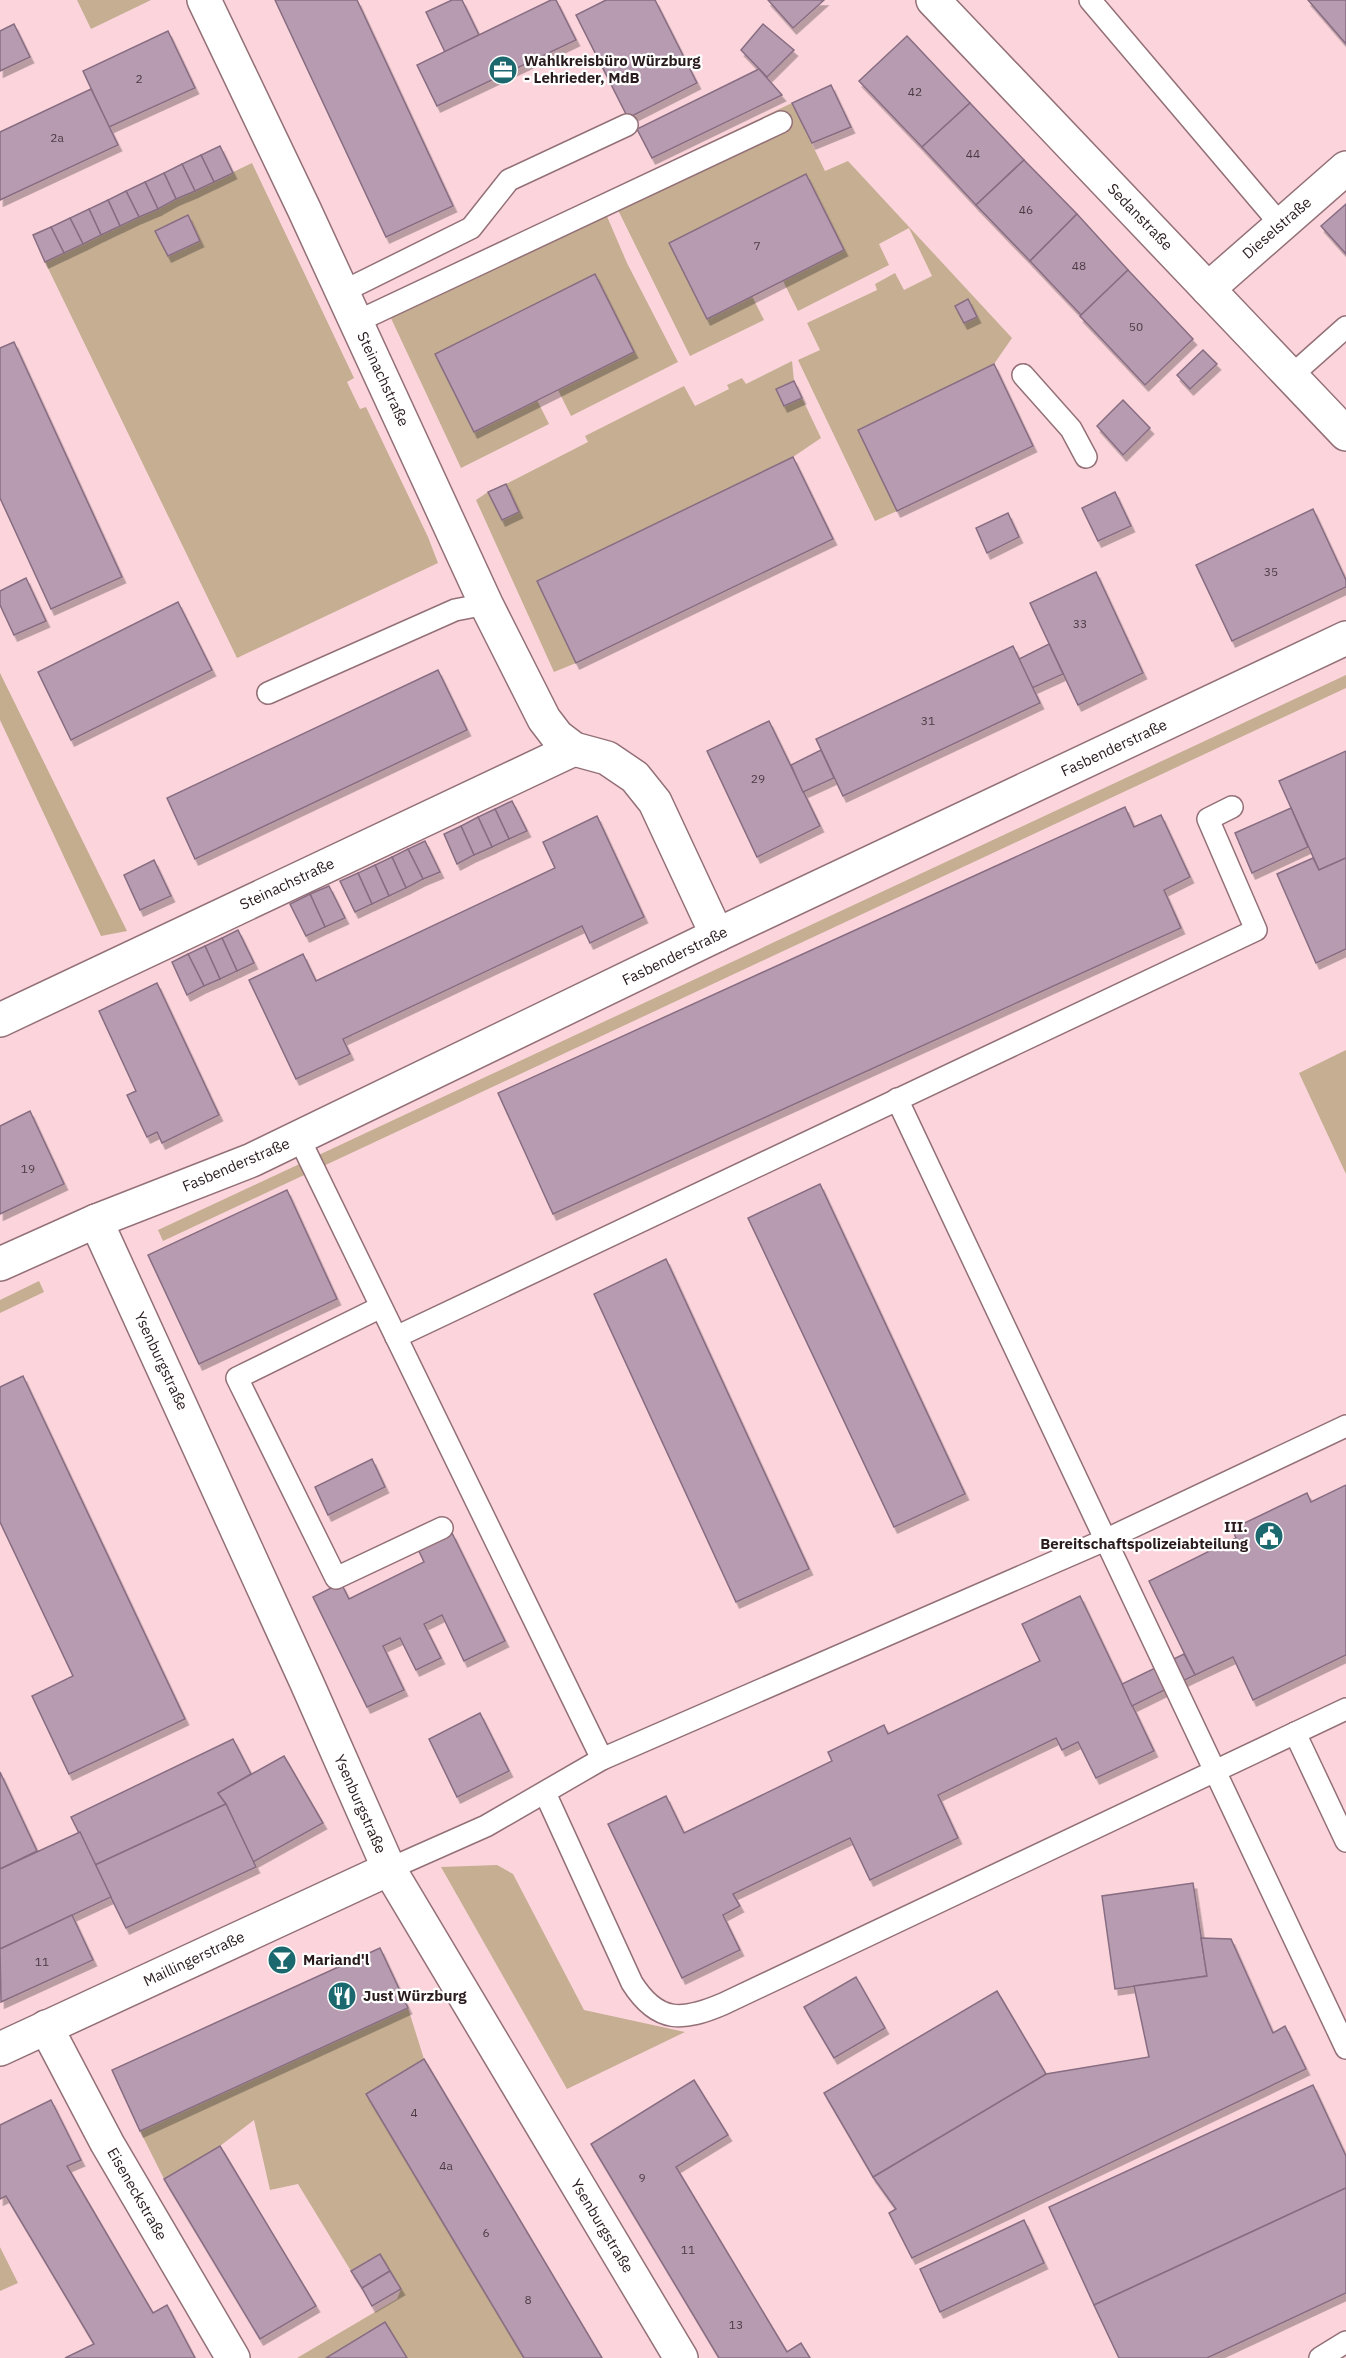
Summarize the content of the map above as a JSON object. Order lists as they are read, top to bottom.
{
  "streets": {
    "street": [
      "Sedanstraße",
      "Dieselstraße",
      "Steinachstraße",
      "Fasbenderstraße",
      "Ysenburgstraße",
      "Maillingerstraße",
      "Eiseneckstraße"
    ]
  },
  "crossings": [
    ["Sedanstraße", "Dieselstraße"],
    ["Steinachstraße", "Fasbenderstraße"],
    ["Fasbenderstraße", "Ysenburgstraße"],
    ["Ysenburgstraße", "Maillingerstraße"],
    ["Maillingerstraße", "Eiseneckstraße"]
  ],
  "places": {
    "office": ["Wahlkreisbüro Würzburg - Lehrieder, MdB"],
    "public building": ["III. Bereitschaftspolizeiabteilung"],
    "bar": ["Mariand'l"],
    "restaurant": ["Just Würzburg"]
  },
  "house_numbers": [
    "2",
    "42",
    "2a",
    "44",
    "46",
    "7",
    "48",
    "50",
    "35",
    "33",
    "31",
    "29",
    "19",
    "11",
    "4",
    "4a",
    "9",
    "6",
    "11",
    "8",
    "13"
  ]
}
